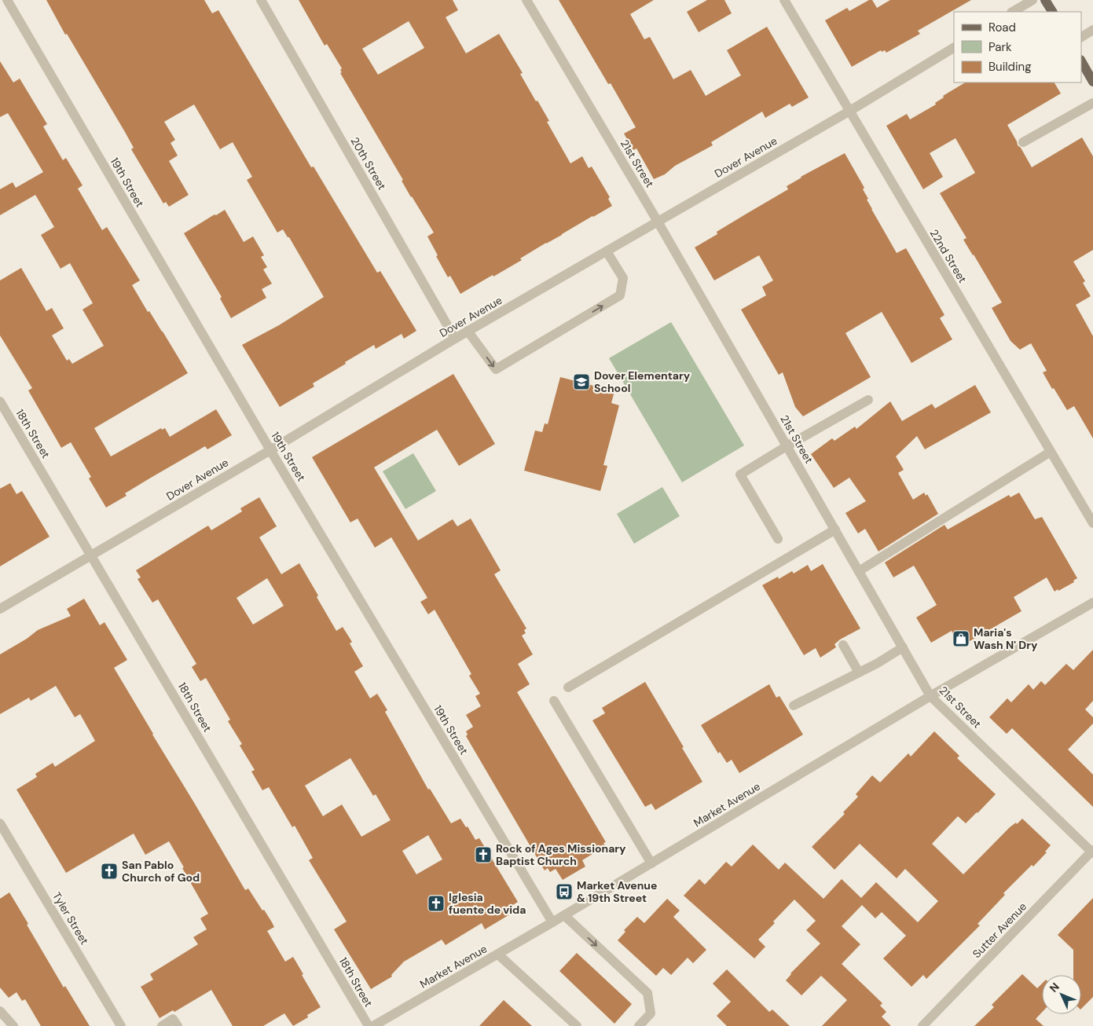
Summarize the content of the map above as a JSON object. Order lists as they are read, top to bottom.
{
  "streets": {
    "street": [
      "Dover Avenue",
      "20th Street",
      "21st Street",
      "19th Street",
      "22nd Street",
      "18th Street",
      "Market Avenue",
      "Tyler Street",
      "Sutter Avenue"
    ]
  },
  "crossings": [
    ["Dover Avenue", "20th Street"],
    ["Dover Avenue", "21st Street"],
    ["Dover Avenue", "19th Street"],
    ["Dover Avenue", "22nd Street"],
    ["Dover Avenue", "18th Street"],
    ["21st Street", "Market Avenue"],
    ["21st Street", "Sutter Avenue"],
    ["19th Street", "Market Avenue"]
  ],
  "places": {
    "school or university": ["Dover Elementary School"],
    "shop": ["Maria's Wash N' Dry"],
    "church": ["Rock of Ages Missionary Baptist Church", "San Pablo Church of God", "Iglesia fuente de vida"],
    "bus stop": ["Market Avenue & 19th Street"]
  },
  "legend": ["Road", "Park", "Building"],
  "north": "top left"
}
